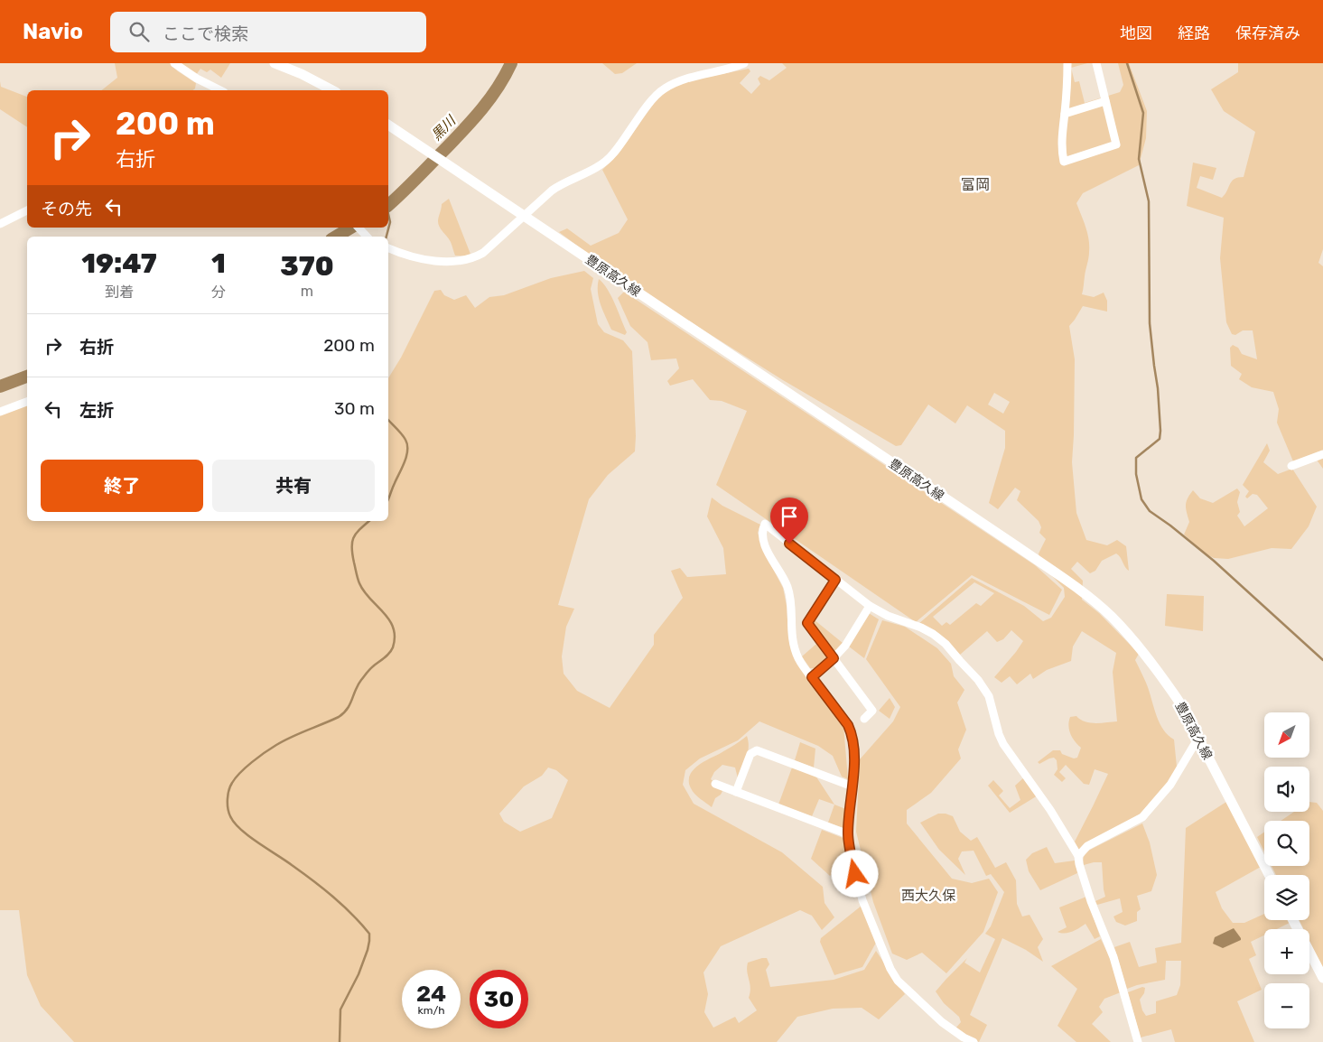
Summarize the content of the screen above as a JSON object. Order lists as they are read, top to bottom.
{
  "streets": {
    "main road": ["豊原高久線"]
  },
  "districts": ["富岡", "西大久保"],
  "water": ["黒川"],
  "north": "bottom left",
  "page": {
    "header": "Navio",
    "search": "ここで検索",
    "nav": ["地図", "経路", "保存済み"],
    "turn": ["200 m", "右折"],
    "then": "その先",
    "eta": [
      "19:47",
      "到着",
      "1",
      "分",
      "370",
      "m"
    ],
    "list": [
      {
        "name": "右折",
        "value": "200 m"
      },
      {
        "name": "左折",
        "value": "30 m"
      }
    ],
    "buttons": ["終了", "共有"],
    "map_buttons": ["+", "−"],
    "speed": "24 km/h",
    "limit": "30"
  }
}
